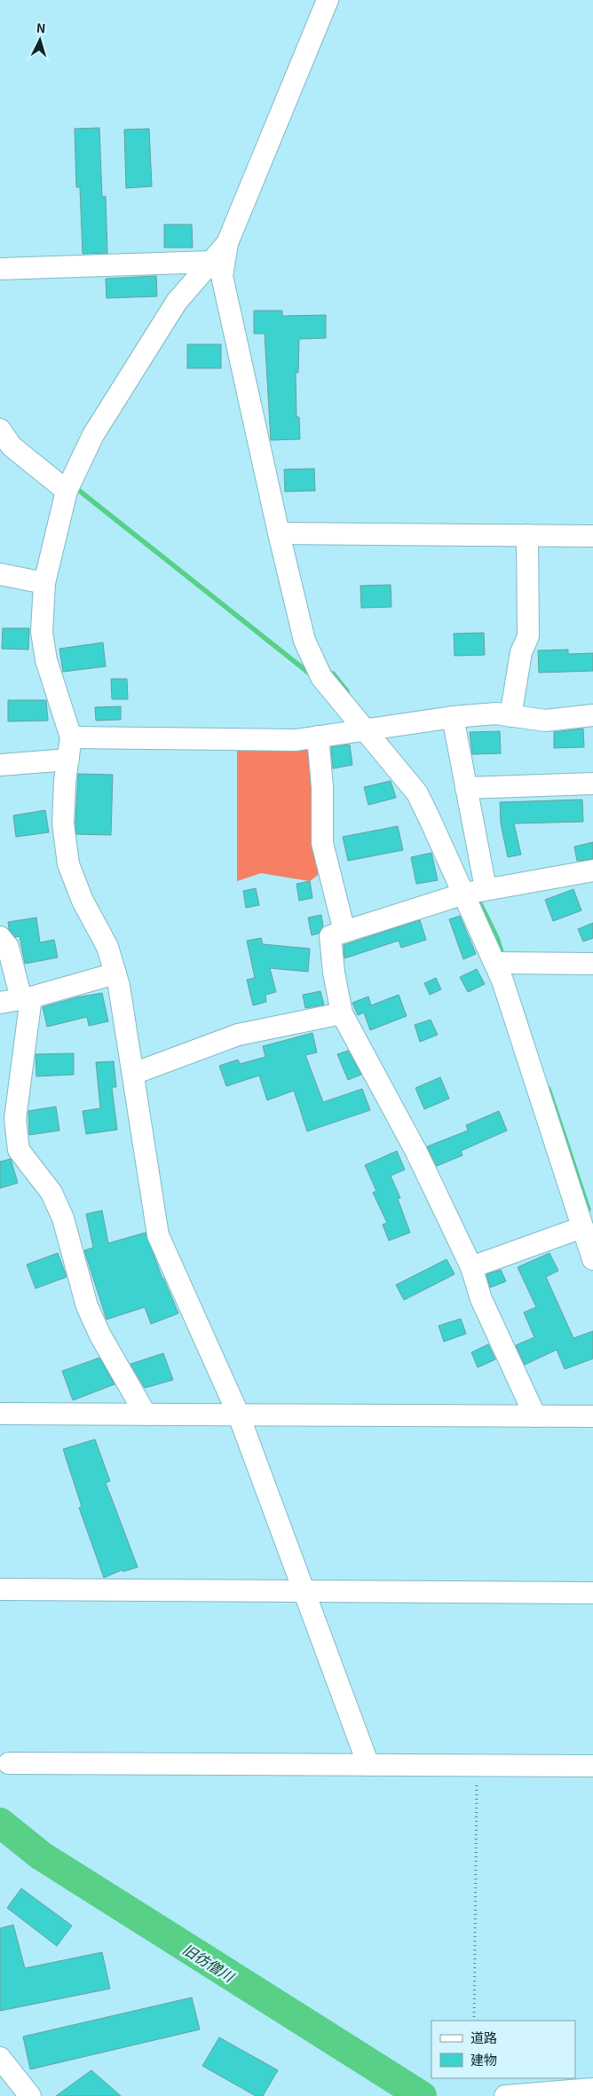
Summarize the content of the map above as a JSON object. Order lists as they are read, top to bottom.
{
  "water": ["旧彷僧川"],
  "legend": ["道路", "建物"],
  "north": "top"
}
